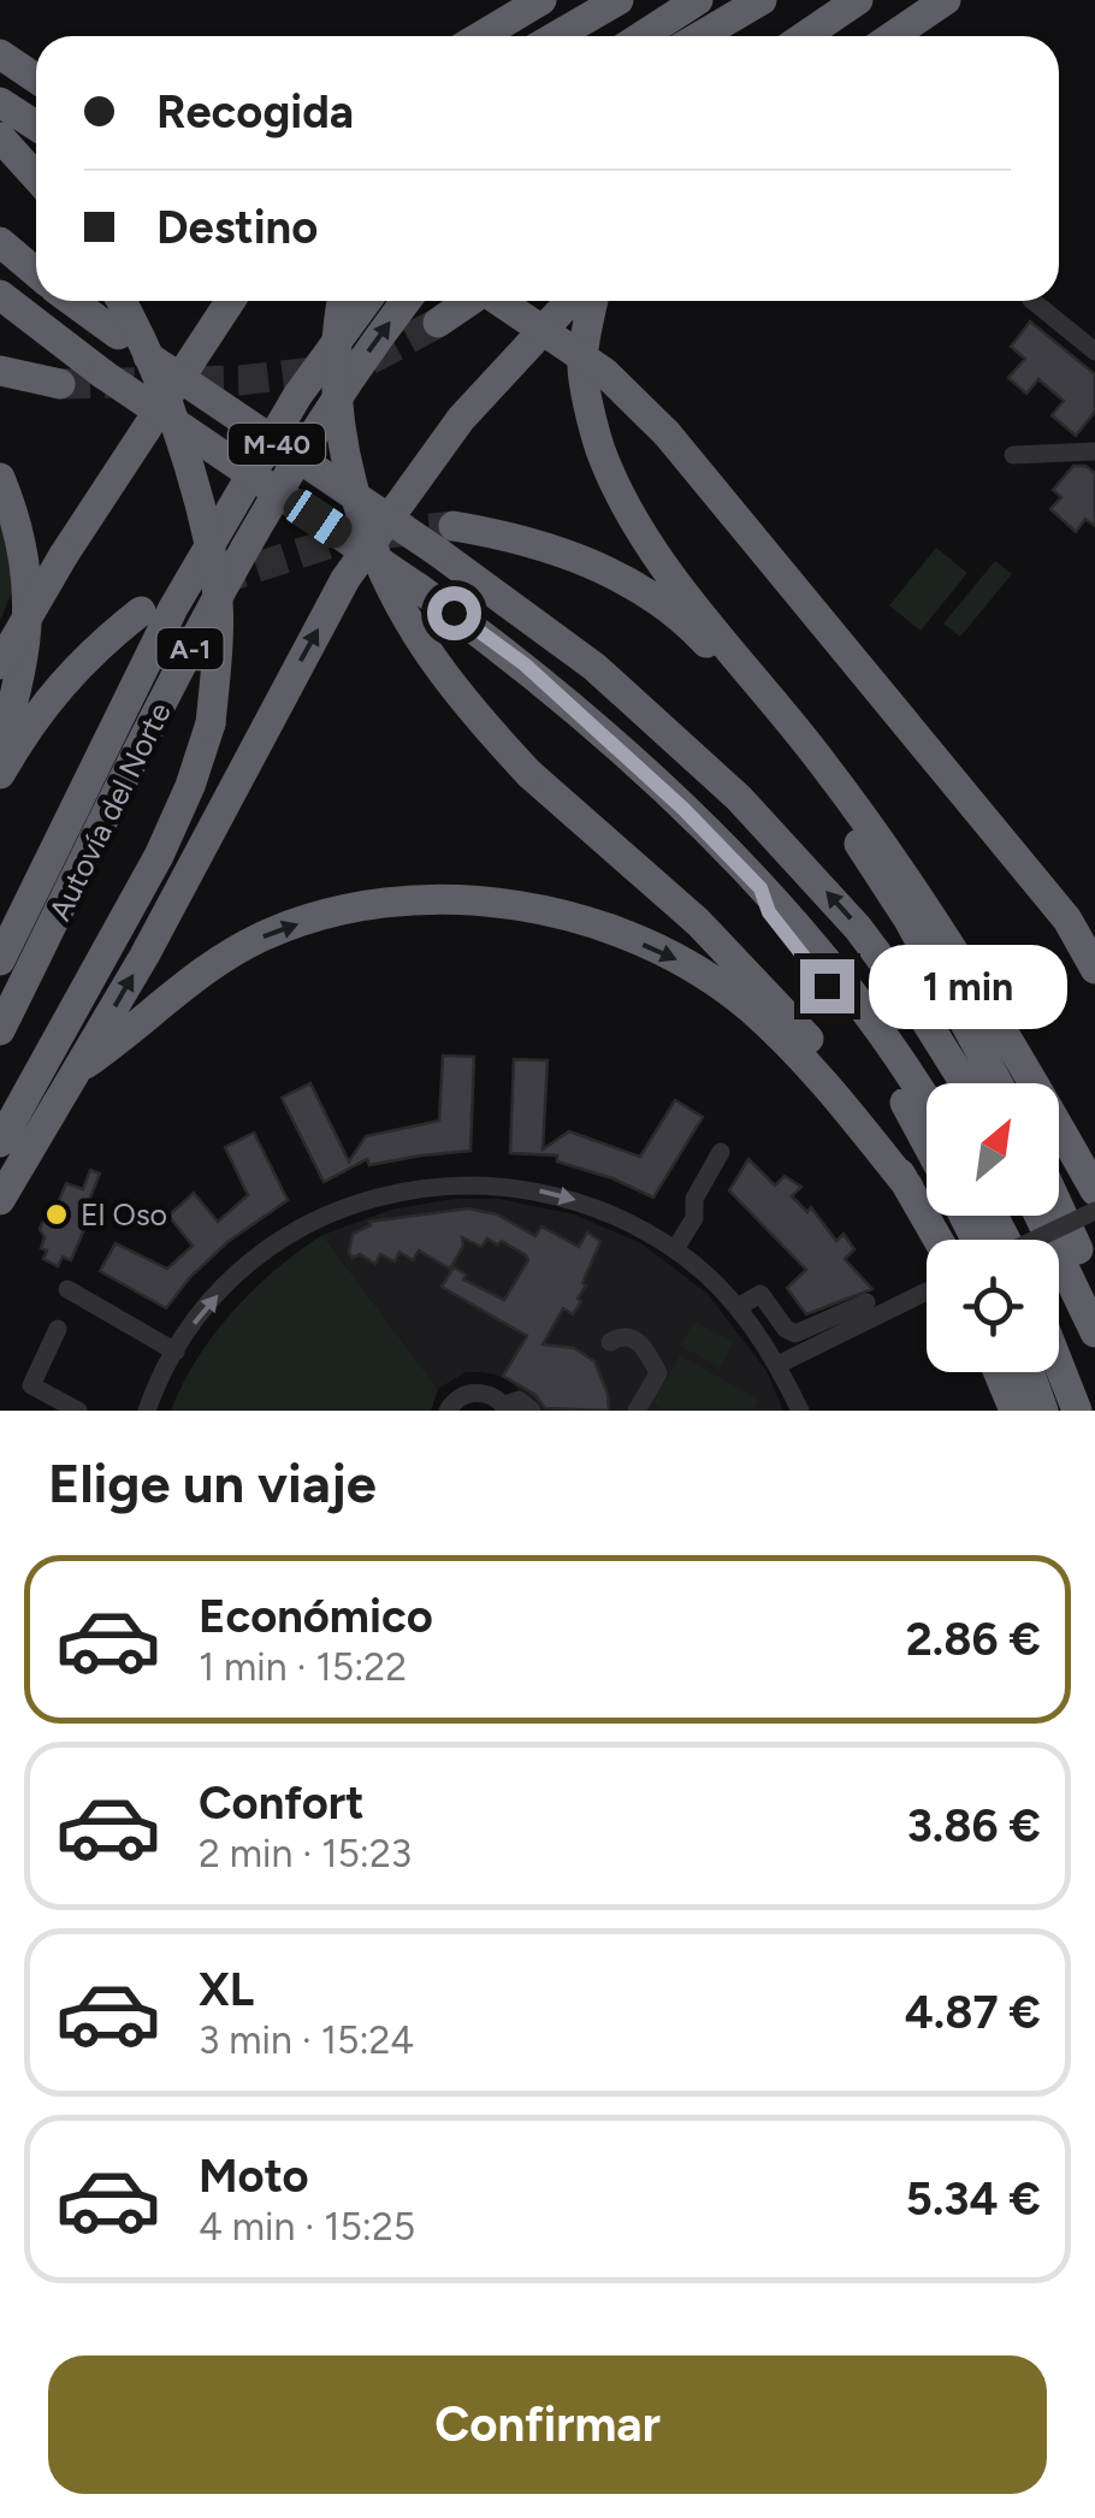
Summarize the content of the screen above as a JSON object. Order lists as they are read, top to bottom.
{
  "streets": {
    "highway": ["M-40", "A-1", "Autovía del Norte"]
  },
  "places": ["El Oso"],
  "north": "top right",
  "page": {
    "banner": ["Recogida", "Destino"],
    "bubble": "1 min",
    "heading": "Elige un viaje",
    "list": [
      {
        "name": "Económico",
        "note": "1 min · 15:22",
        "value": "2.86 €"
      },
      {
        "name": "Confort",
        "note": "2 min · 15:23",
        "value": "3.86 €"
      },
      {
        "name": "XL",
        "note": "3 min · 15:24",
        "value": "4.87 €"
      },
      {
        "name": "Moto",
        "note": "4 min · 15:25",
        "value": "5.34 €"
      }
    ],
    "buttons": "Confirmar"
  }
}
